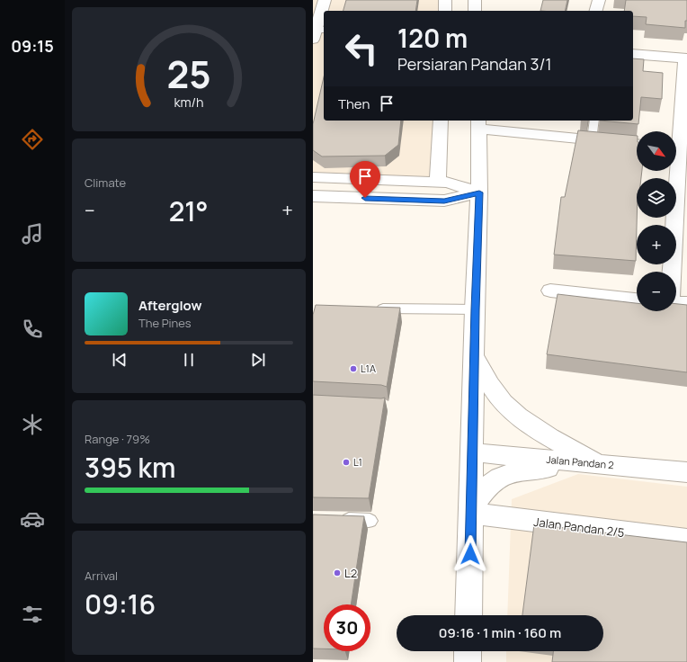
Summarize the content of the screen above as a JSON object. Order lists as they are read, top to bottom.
{
  "streets": {
    "street": ["Jalan Pandan 2", "Jalan Pandan 2/5"]
  },
  "places": ["L1A", "L1", "L2"],
  "north": "bottom right",
  "page": {
    "tabs": "09:15",
    "turn": ["120 m", "Persiaran Pandan 3/1"],
    "then": "Then",
    "map_buttons": ["+", "−"],
    "tile": [
      "Climate",
      ["Range · 79%", "395 km"],
      ["Arrival", "09:16"]
    ],
    "heat": ["−", "21°", "+"],
    "song": ["Afterglow", "The Pines"],
    "limit": "30",
    "trip": "09:16 · 1 min · 160 m",
    "gauge": ["25", "km/h"]
  }
}
